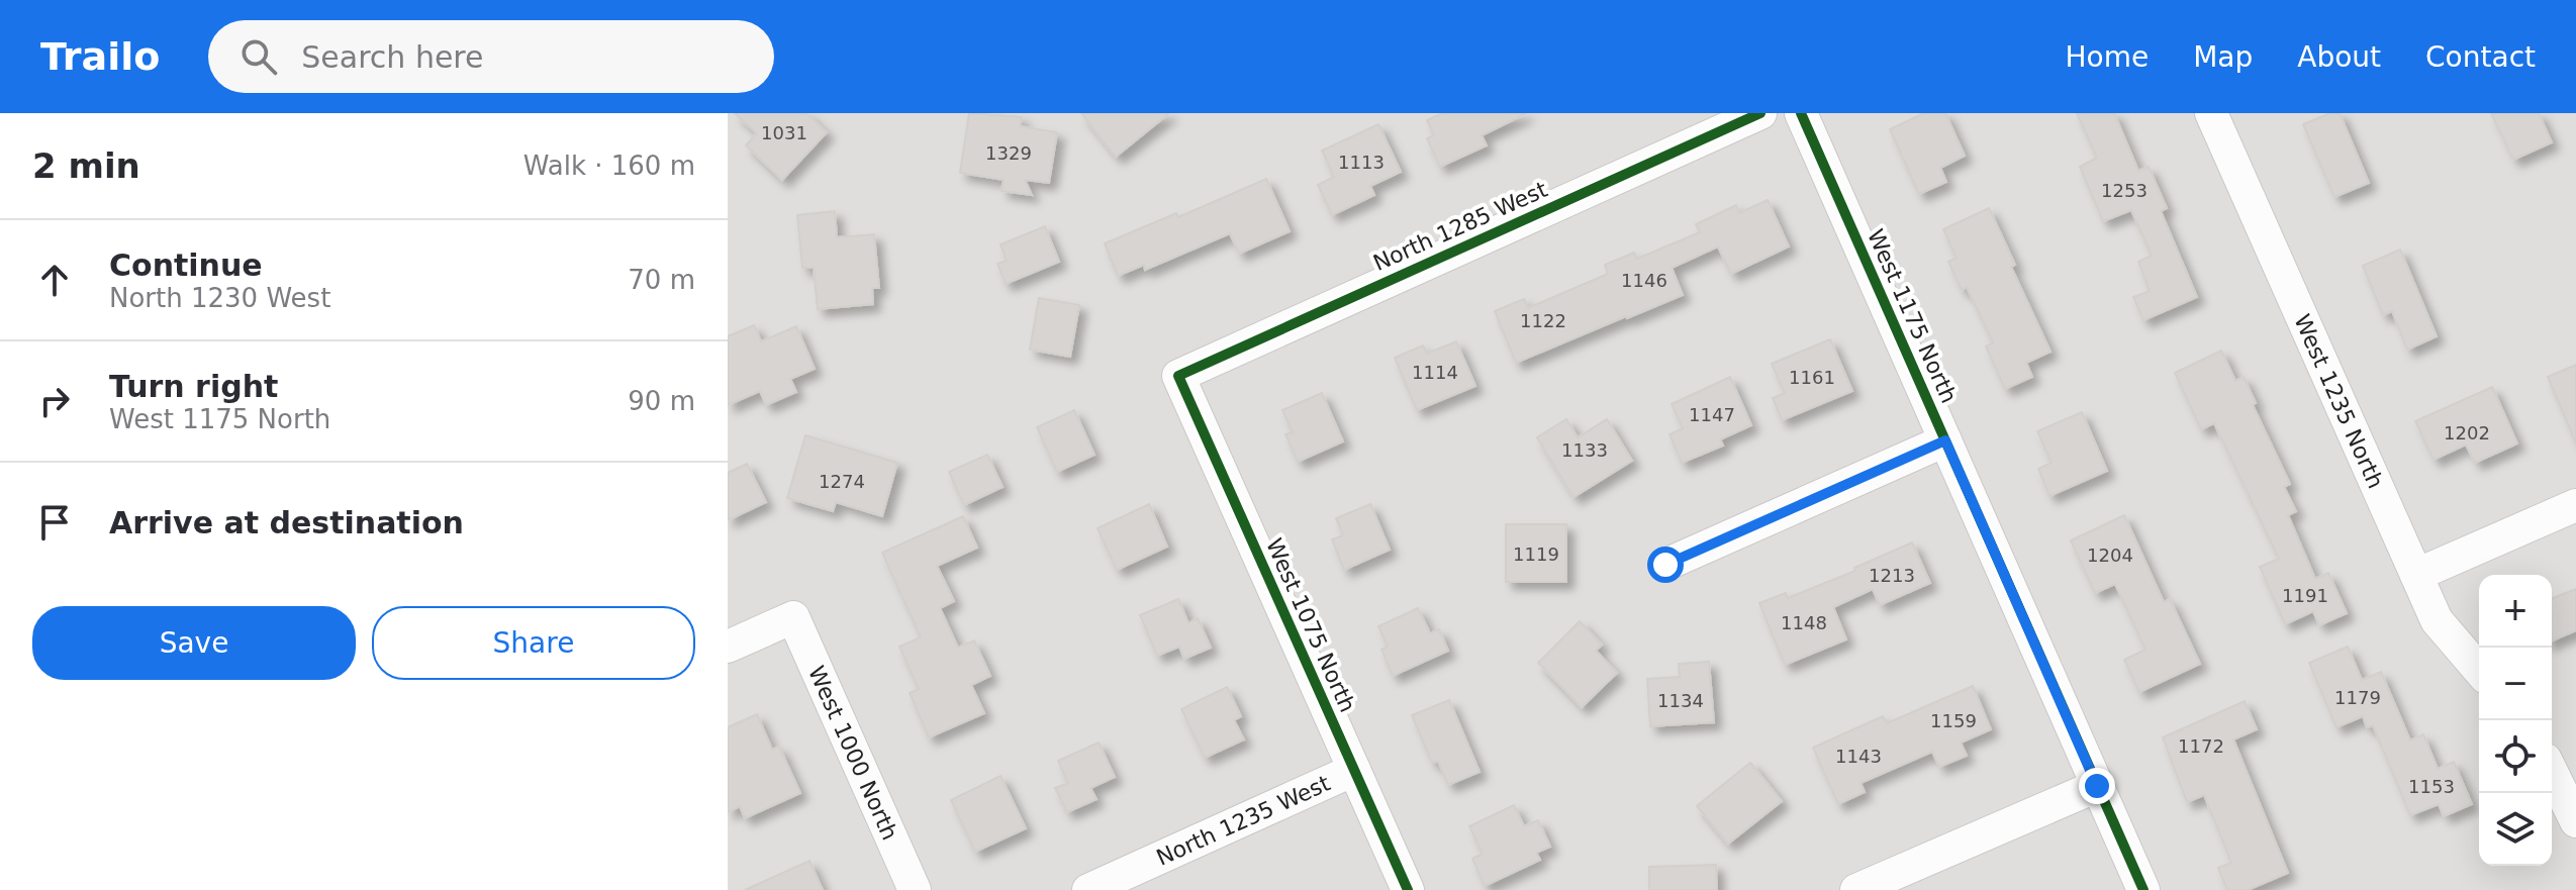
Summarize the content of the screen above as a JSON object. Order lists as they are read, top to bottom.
{
  "streets": {
    "street": [
      "North 1285 West",
      "West 1175 North",
      "West 1235 North",
      "West 1075 North",
      "West 1000 North",
      "North 1235 West"
    ]
  },
  "crossings": [
    ["North 1285 West", "West 1075 North"],
    ["West 1075 North", "North 1235 West"]
  ],
  "house_numbers": [
    "1031",
    "1329",
    "1113",
    "1253",
    "1146",
    "1122",
    "1114",
    "1161",
    "1147",
    "1202",
    "1133",
    "1274",
    "1119",
    "1204",
    "1213",
    "1191",
    "1148",
    "1179",
    "1134",
    "1159",
    "1172",
    "1143",
    "1153"
  ],
  "page": {
    "header": "Trailo",
    "search": "Search here",
    "nav": [
      "Home",
      "Map",
      "About",
      "Contact"
    ],
    "heading": ["2 min", "Walk · 160 m"],
    "list": [
      ["Continue", "North 1230 West", "70 m"],
      ["Turn right", "West 1175 North", "90 m"],
      "Arrive at destination"
    ],
    "map_buttons": ["+", "−"],
    "buttons": ["Save", "Share"]
  }
}
